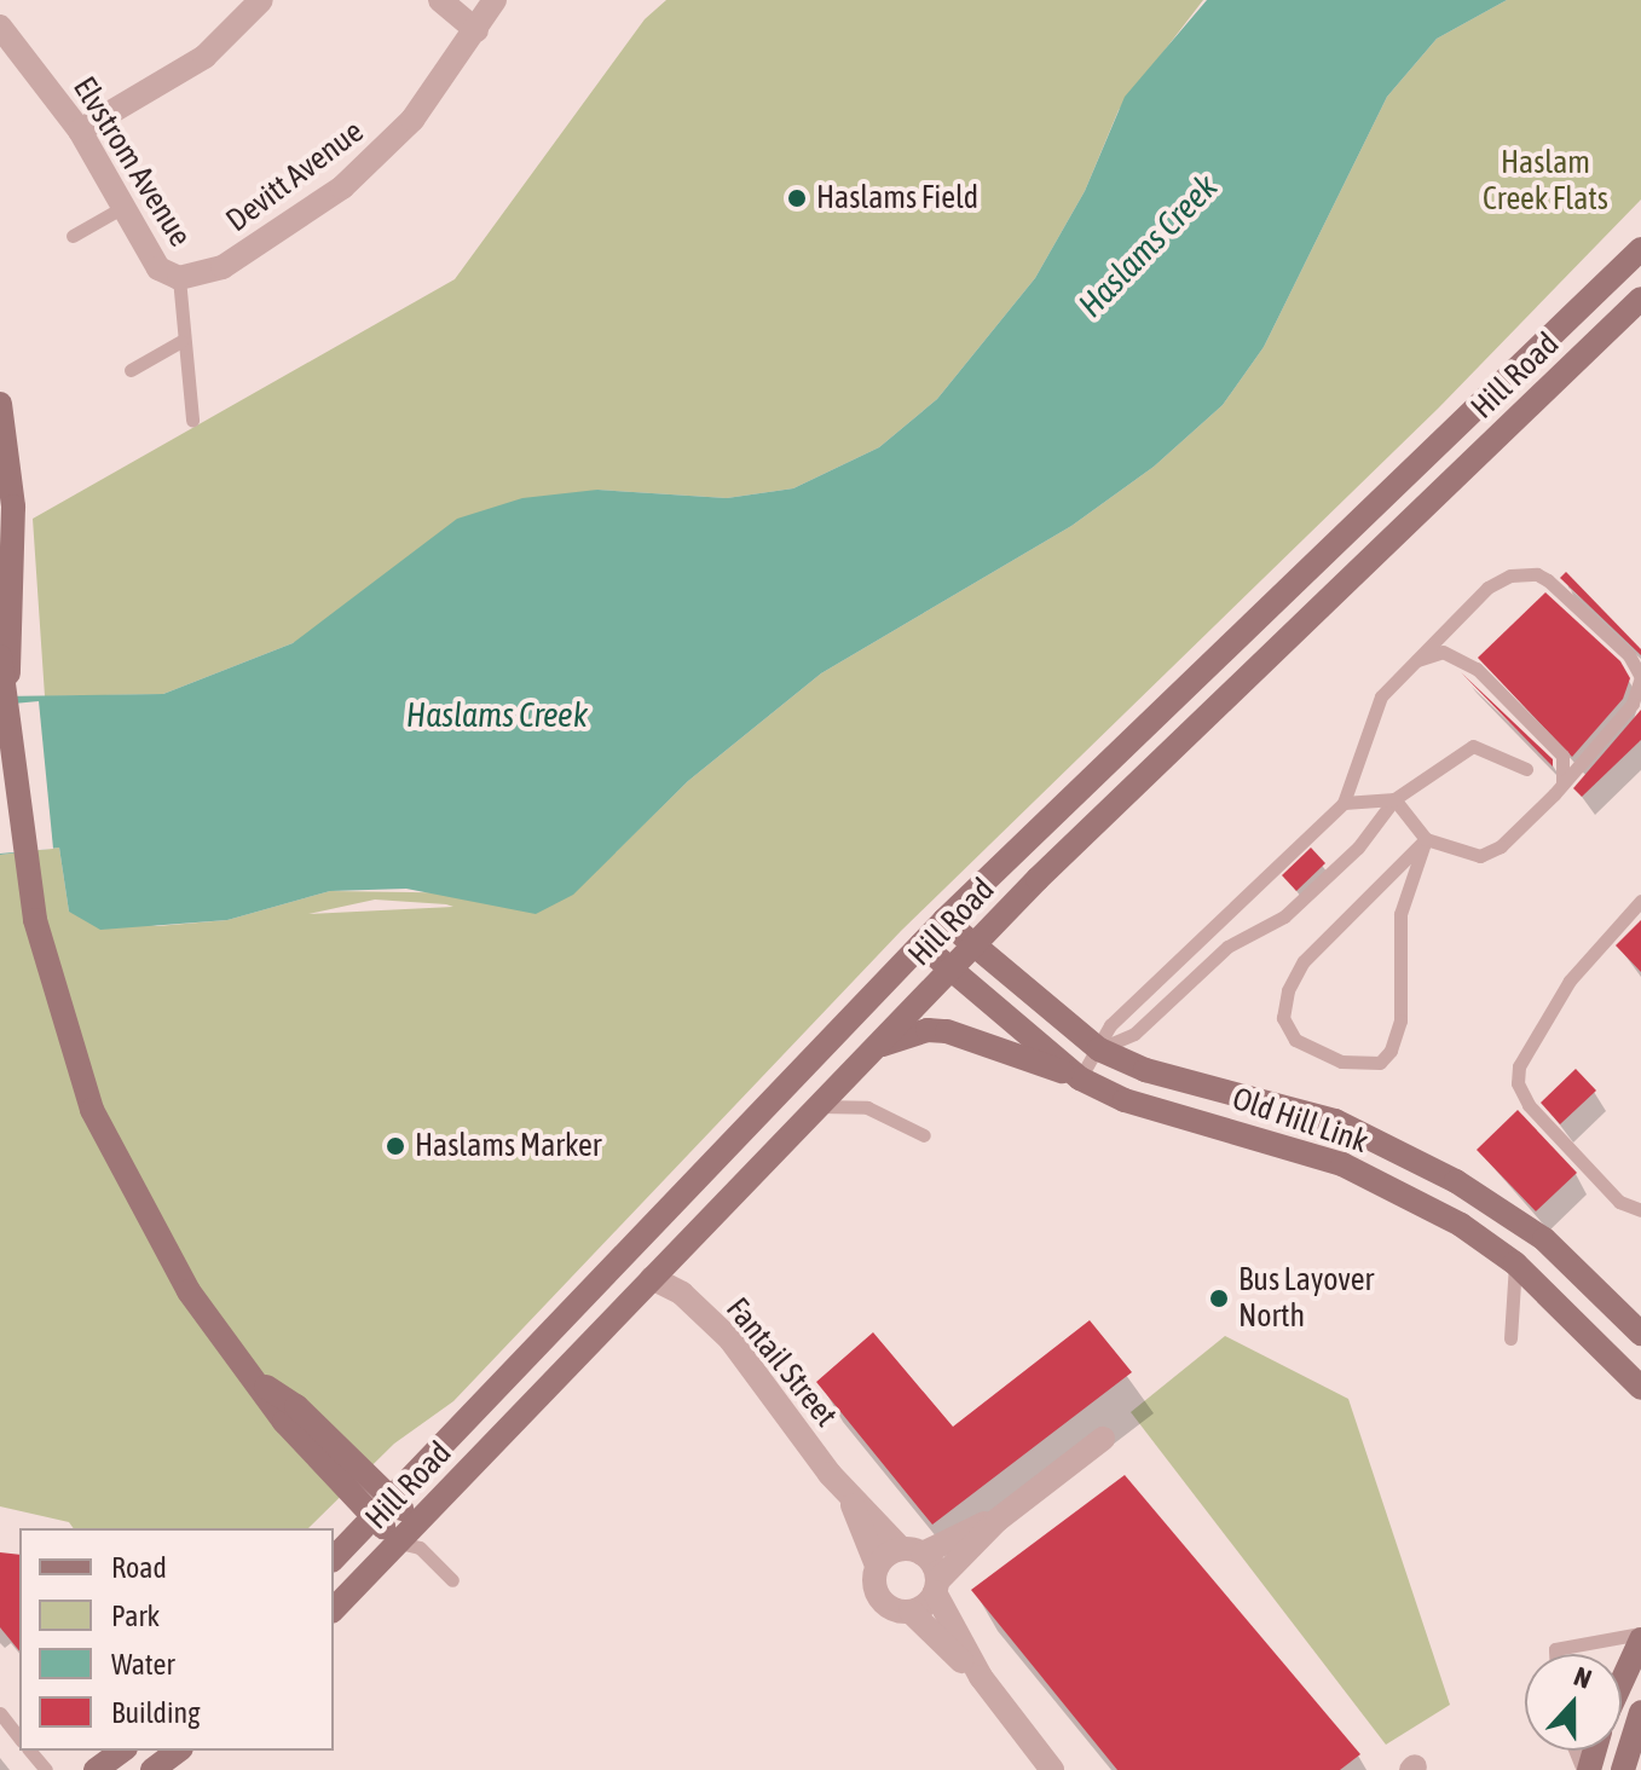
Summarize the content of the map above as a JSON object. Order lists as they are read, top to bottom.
{
  "streets": {
    "main road": ["Hill Road", "Old Hill Link"],
    "street": ["Elvstrom Avenue", "Devitt Avenue", "Fantail Street"]
  },
  "crossings": [
    ["Elvstrom Avenue", "Devitt Avenue"],
    ["Hill Road", "Old Hill Link"],
    ["Hill Road", "Fantail Street"]
  ],
  "water": ["Haslams Creek"],
  "parks": ["Haslam Creek Flats"],
  "places": ["Haslams Field", "Haslams Marker", "Bus Layover North"],
  "legend": [
    "Road",
    "Park",
    "Water",
    "Building"
  ],
  "north": "top"
}
